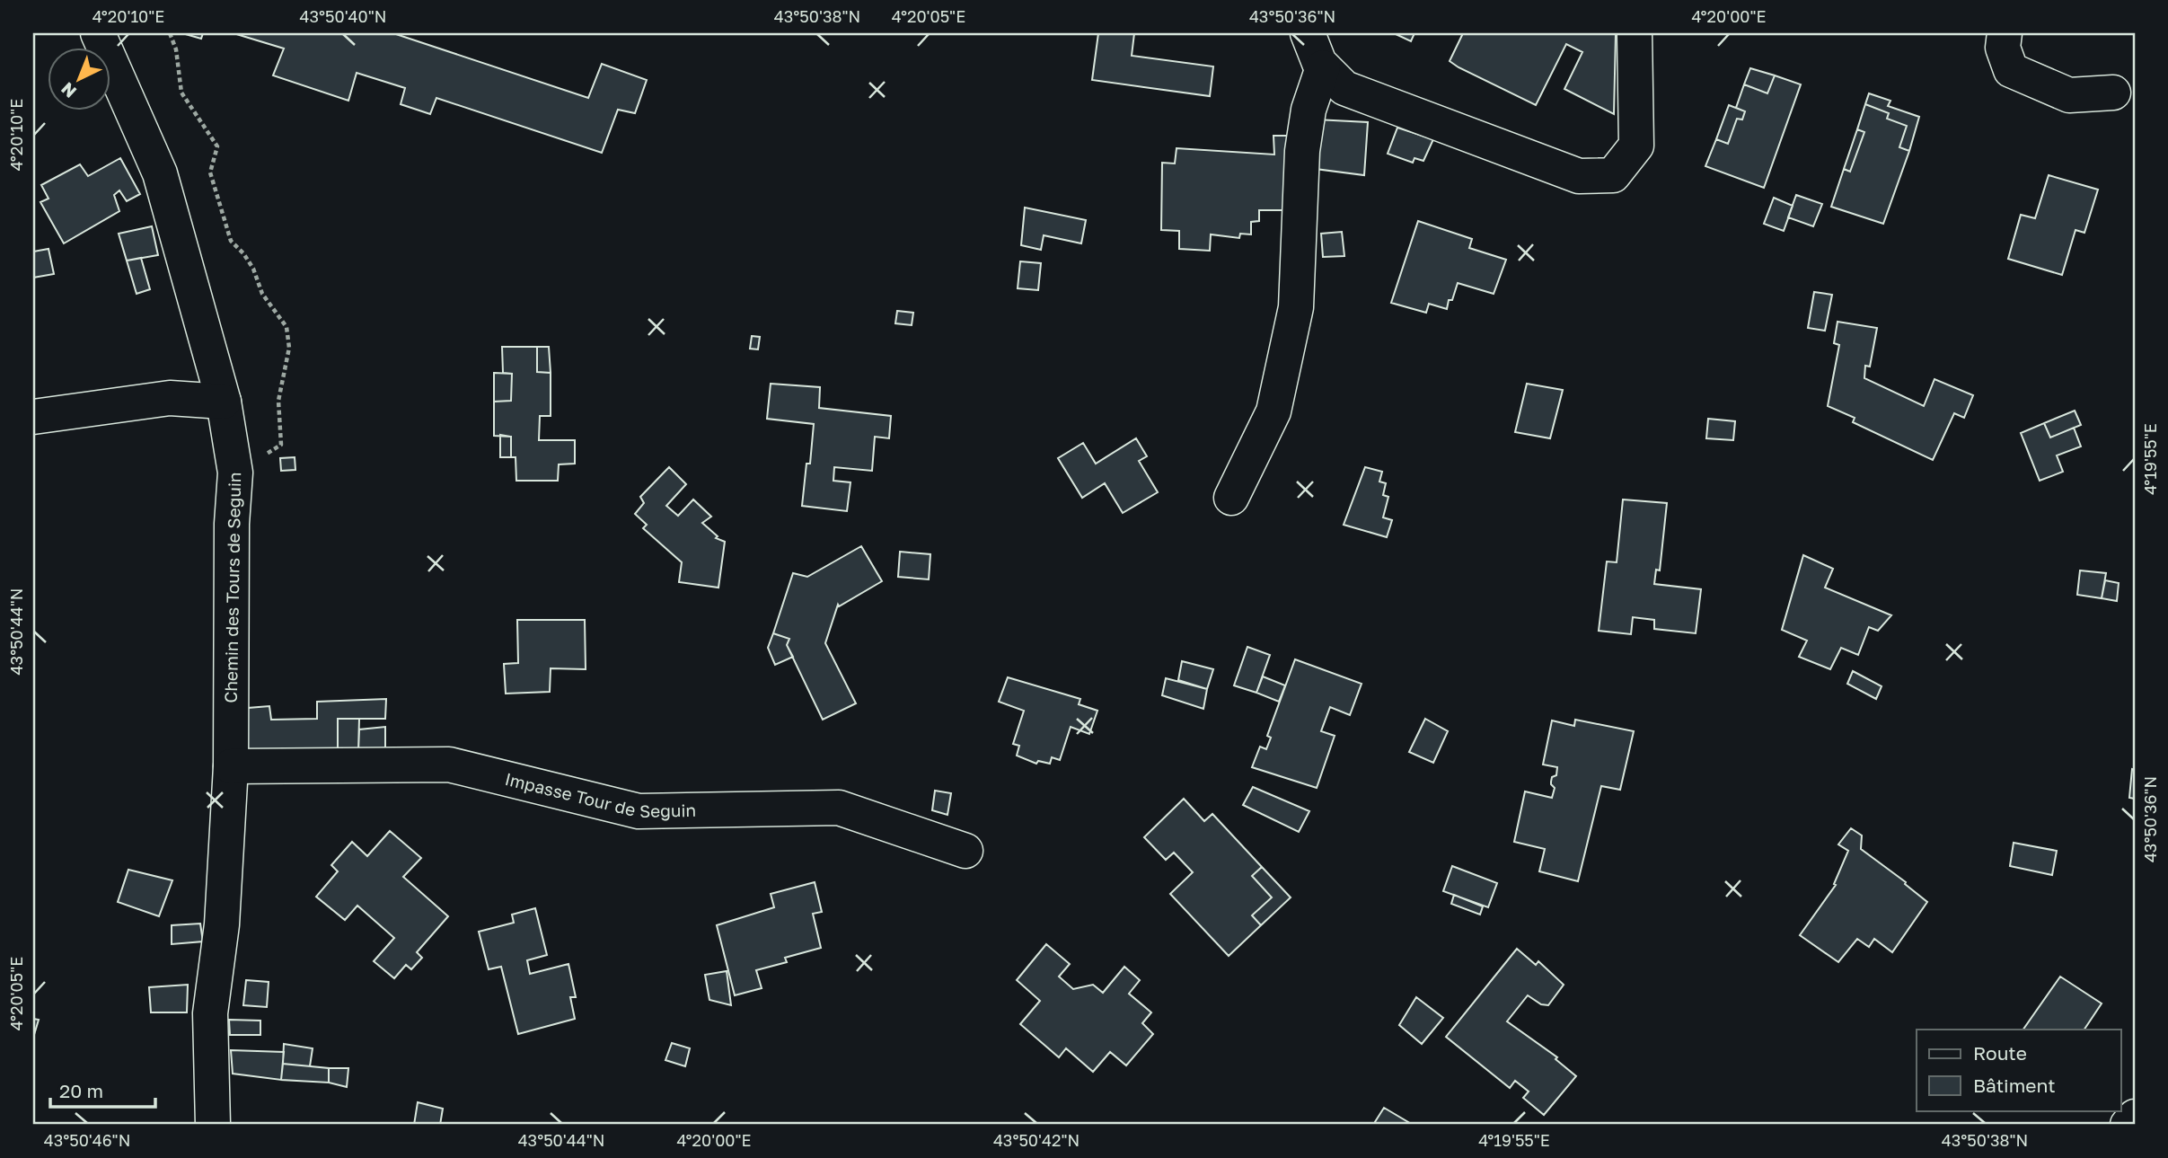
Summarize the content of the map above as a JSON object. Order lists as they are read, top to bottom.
{
  "streets": {
    "street": ["Chemin des Tours de Seguin", "Impasse Tour de Seguin"]
  },
  "crossings": [
    ["Chemin des Tours de Seguin", "Impasse Tour de Seguin"]
  ],
  "legend": ["Route", "Bâtiment"],
  "scale_bar": "20 m",
  "north": "bottom left",
  "coordinates": [
    "4°20'10\"E",
    "43°50'40\"N",
    "43°50'38\"N",
    "4°20'05\"E",
    "43°50'36\"N",
    "4°20'00\"E",
    "4°19'55\"E",
    "43°50'44\"N",
    "43°50'46\"N",
    "43°50'42\"N"
  ]
}
